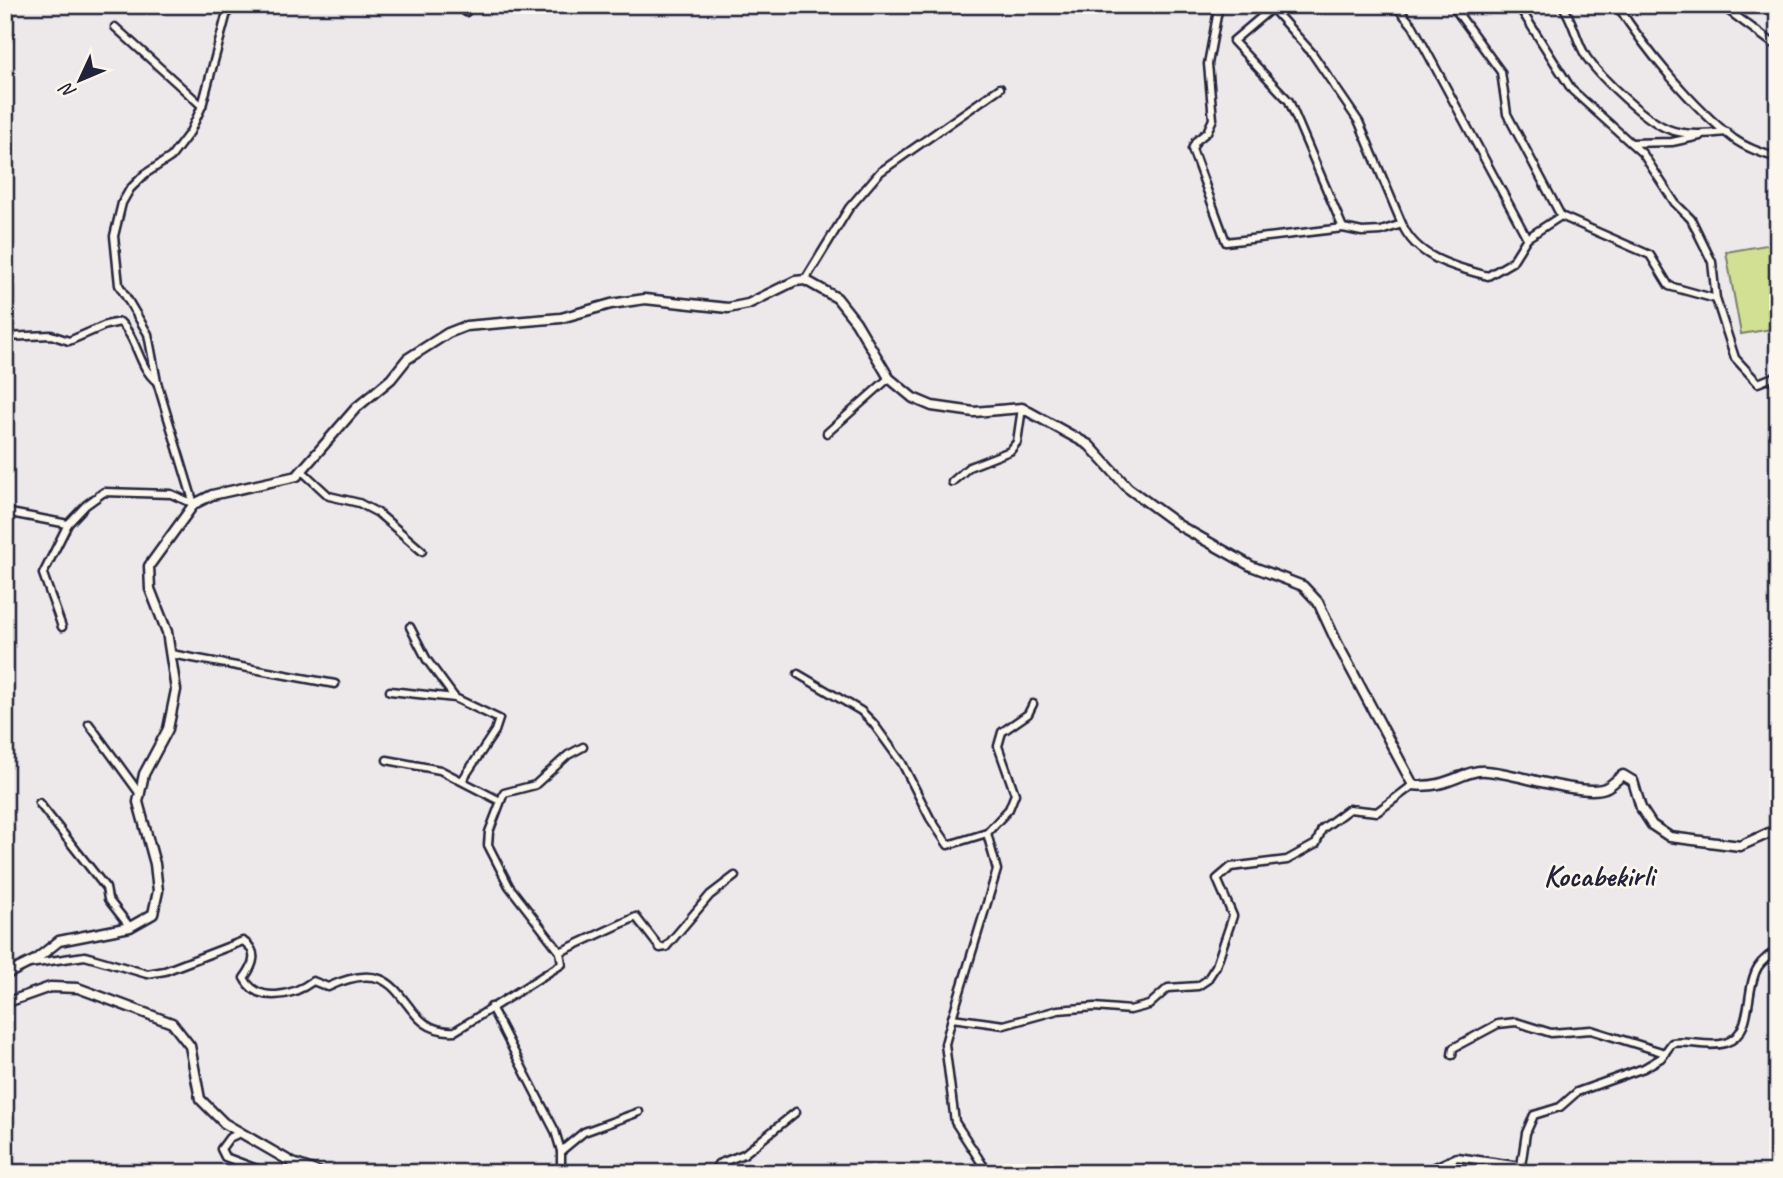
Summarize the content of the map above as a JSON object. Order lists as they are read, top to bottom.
{
  "districts": ["Kocabekirli"],
  "north": "bottom left"
}
